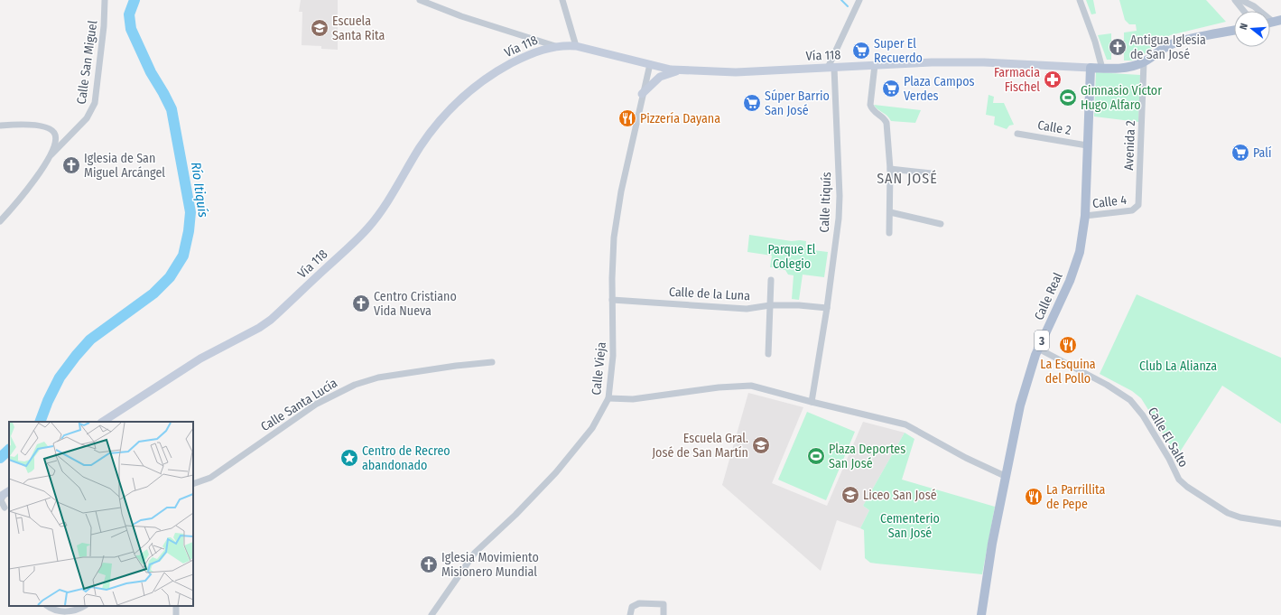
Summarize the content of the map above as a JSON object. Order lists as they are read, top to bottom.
{
  "streets": {
    "main road": ["Vía 118", "Calle Real", "3"],
    "street": [
      "Calle San Miguel",
      "Calle 2",
      "Avenida 2",
      "Calle 4",
      "Calle Itiquís",
      "Calle de la Luna",
      "Calle Vieja",
      "Calle Santa Lucía",
      "Calle El Salto"
    ]
  },
  "crossings": [
    ["Vía 118", "Calle Itiquís"],
    ["Vía 118", "Calle Real"],
    ["Vía 118", "Calle Vieja"],
    ["Calle 2", "Calle Real"],
    ["Avenida 2", "Calle 4"],
    ["Calle 4", "Calle Real"],
    ["Calle Itiquís", "Calle de la Luna"],
    ["Calle de la Luna", "Calle Vieja"],
    ["Calle Real", "Calle El Salto"]
  ],
  "districts": ["SAN JOSÉ"],
  "water": ["Río Itiquís"],
  "parks": ["Parque El Colegio", "Club La Alianza", "Cementerio San José"],
  "places": {
    "school or university": ["Escuela Santa Rita", "Escuela Gral. José de San Martín", "Liceo San José"],
    "church": [
      "Antigua Iglesia de San José",
      "Iglesia de San Miguel Arcángel",
      "Centro Cristiano Vida Nueva",
      "Iglesia Movimiento Misionero Mundial"
    ],
    "supermarket": [
      "Super El Recuerdo",
      "Plaza Campos Verdes",
      "Súper Barrio San José",
      "Palí"
    ],
    "pharmacy": ["Farmacia Fischel"],
    "sports": ["Gimnasio Víctor Hugo Alfaro", "Plaza Deportes San José"],
    "restaurant": ["Pizzería Dayana", "La Esquina del Pollo", "La Parrillita de Pepe"],
    "place": ["Centro de Recreo abandonado"]
  },
  "north": "left"
}
